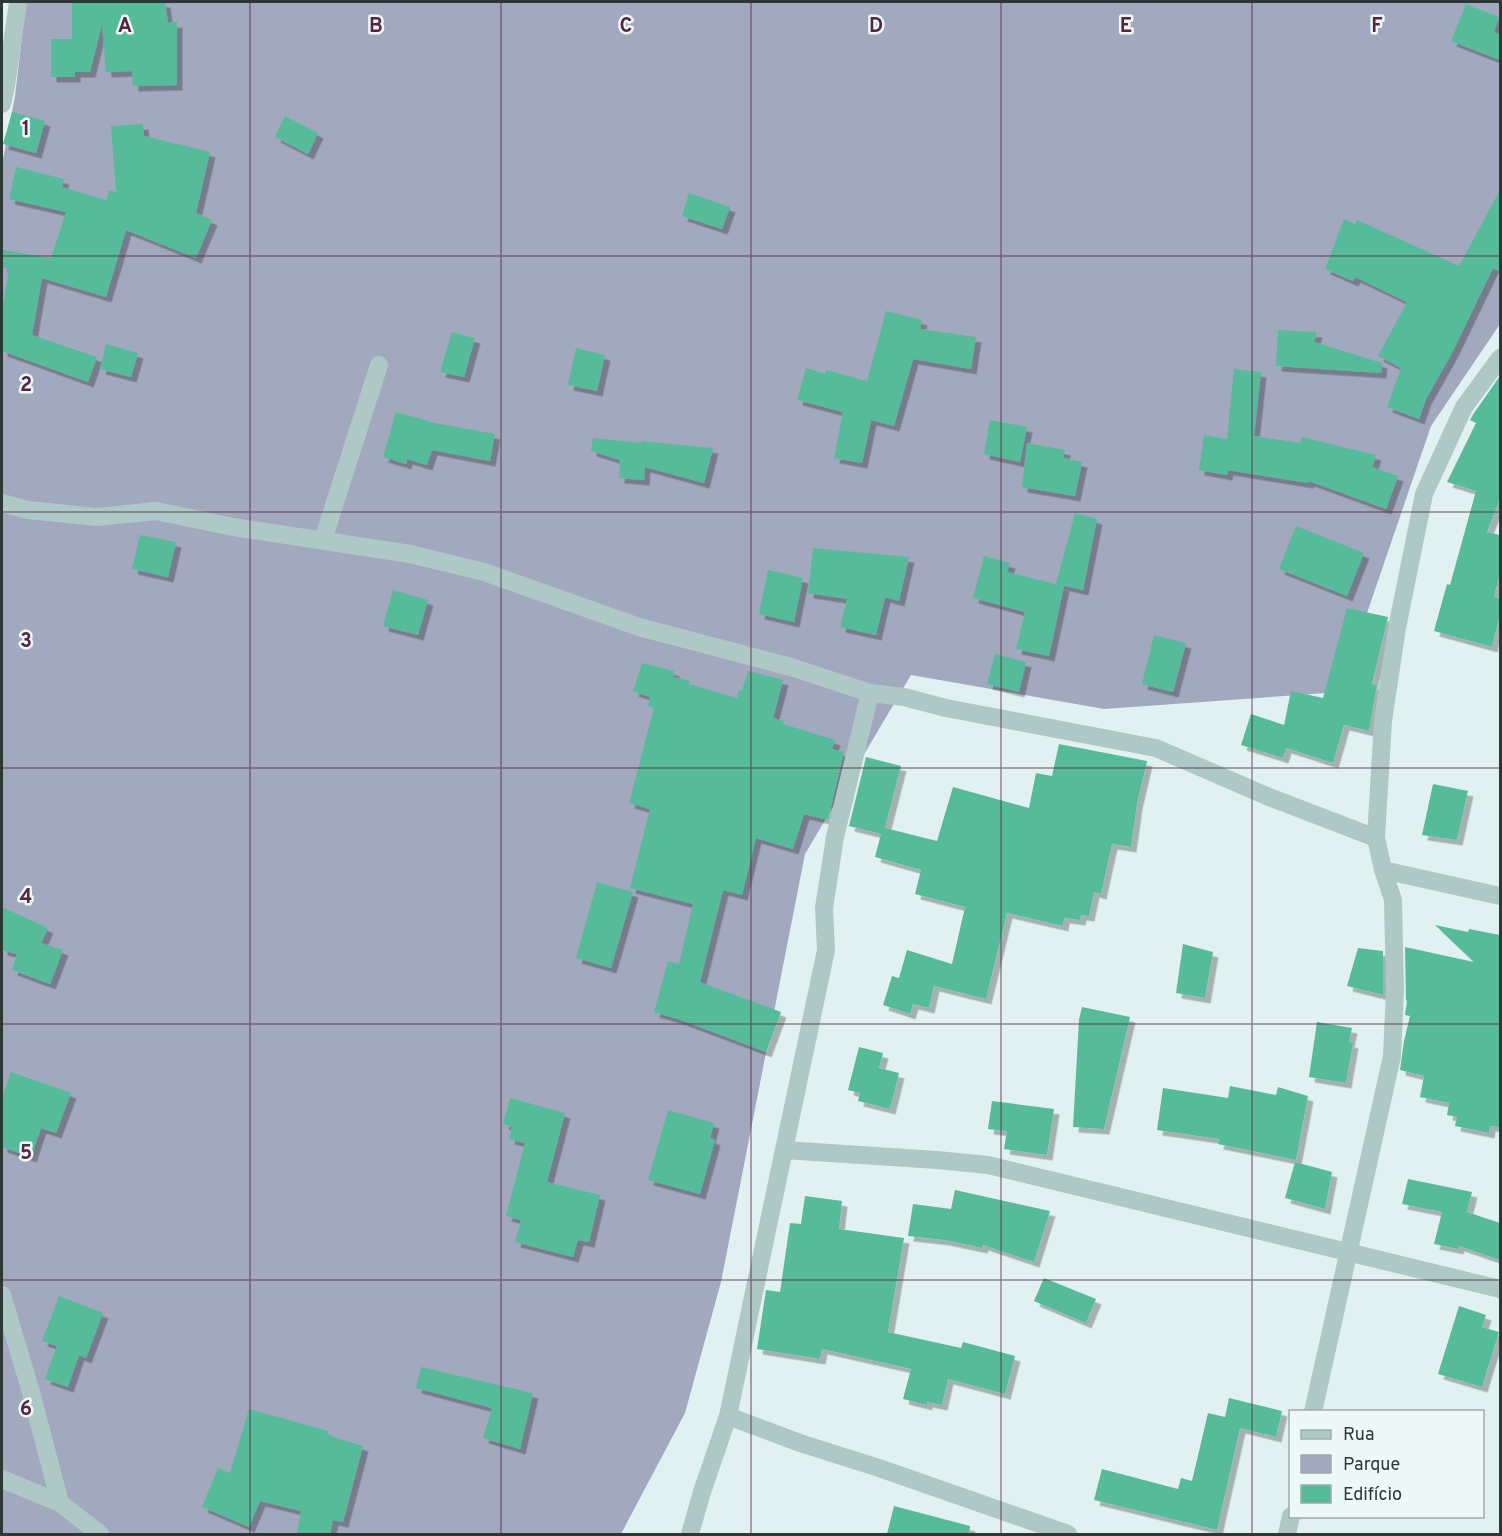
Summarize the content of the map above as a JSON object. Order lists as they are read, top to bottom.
{
  "legend": ["Rua", "Parque", "Edifício"],
  "grid": {
    "columns": [
      "A",
      "B",
      "C",
      "D",
      "E",
      "F"
    ],
    "rows": [
      "1",
      "2",
      "3",
      "4",
      "5",
      "6"
    ]
  }
}
